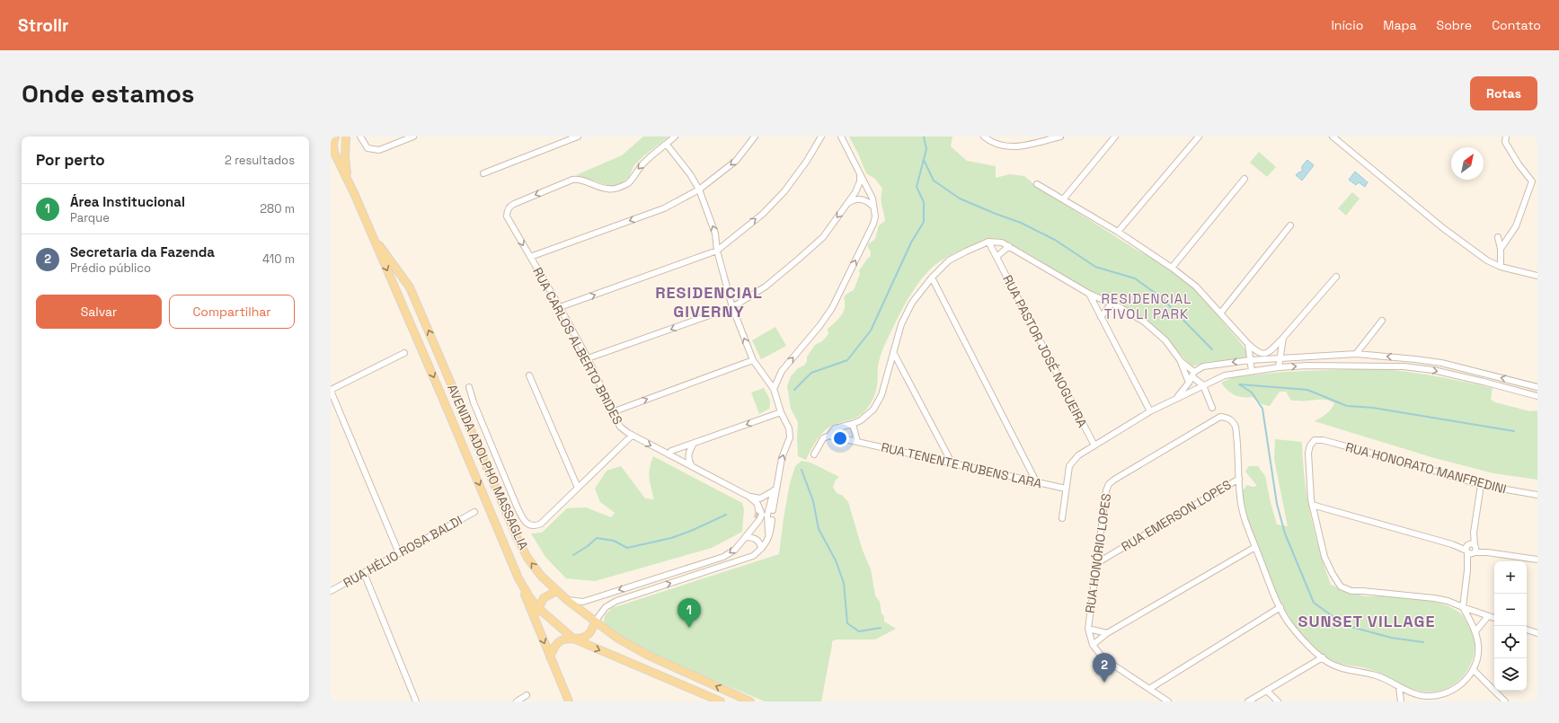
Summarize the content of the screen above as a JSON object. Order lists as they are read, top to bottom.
{
  "streets": {
    "main road": ["AVENIDA ADOLPHO MASSAGLIA"],
    "street": [
      "RUA CARLOS ALBERTO BRIDES",
      "RUA PASTOR JOSÉ NOGUEIRA",
      "RUA TENENTE RUBENS LARA",
      "RUA HONORATO MANFREDINI",
      "RUA EMERSON LOPES",
      "RUA HÉLIO ROSA BALDI",
      "RUA HONÓRIO LOPES"
    ]
  },
  "crossings": [
    ["RUA EMERSON LOPES", "RUA HONÓRIO LOPES"]
  ],
  "districts": ["RESIDENCIAL GIVERNY", "RESIDENCIAL TIVOLI PARK", "SUNSET VILLAGE"],
  "north": "top right",
  "page": {
    "header": "Strollr",
    "nav": [
      "Início",
      "Mapa",
      "Sobre",
      "Contato"
    ],
    "buttons": [
      "Rotas",
      ["Salvar", "Compartilhar"]
    ],
    "title": "Onde estamos",
    "heading": ["Por perto", "2 resultados"],
    "list": [
      {
        "mark": "1",
        "name": "Área Institucional",
        "note": "Parque",
        "value": "280 m"
      },
      {
        "mark": "2",
        "name": "Secretaria da Fazenda",
        "note": "Prédio público",
        "value": "410 m"
      }
    ],
    "map_buttons": ["+", "−"],
    "pins": ["1", "2"]
  }
}
